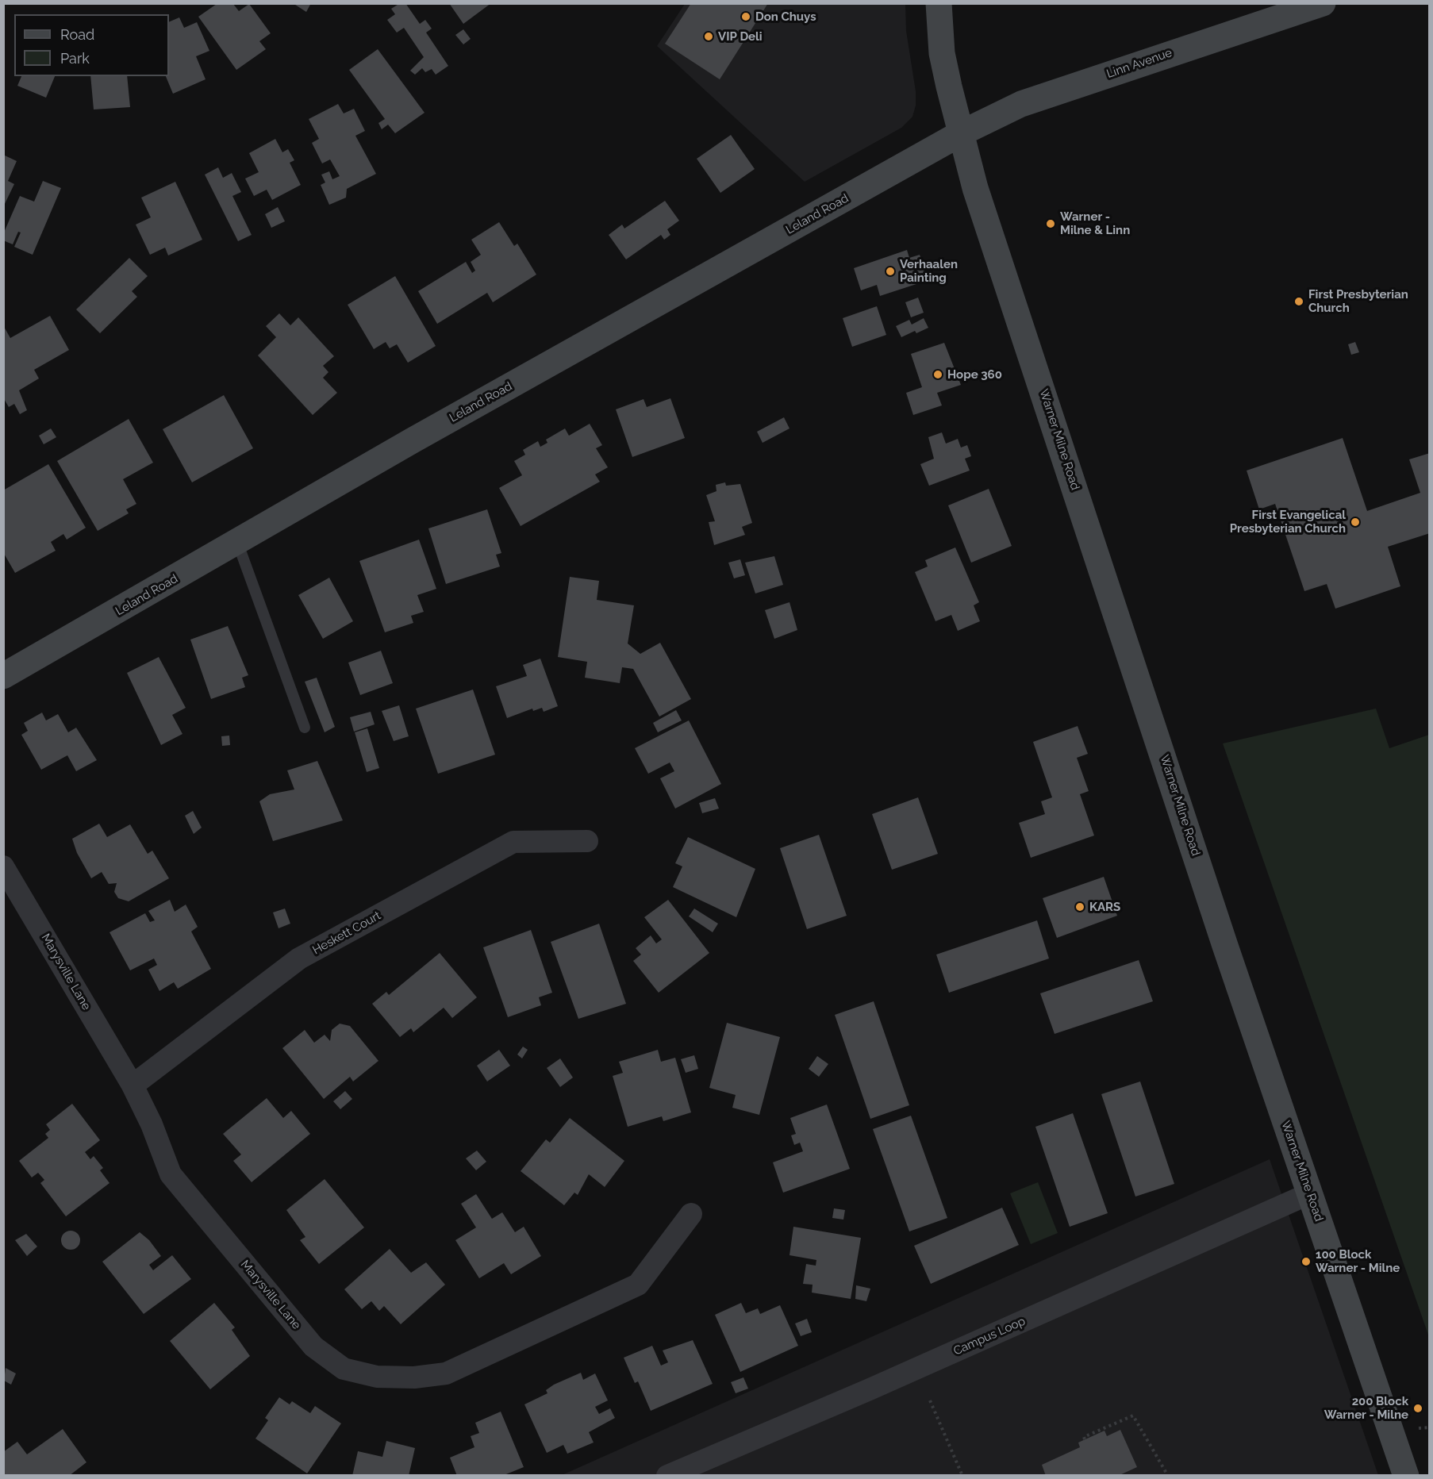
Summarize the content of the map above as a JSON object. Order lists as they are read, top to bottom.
{
  "streets": {
    "main road": ["Linn Avenue", "Leland Road", "Warner Milne Road"],
    "street": ["Heskett Court", "Marysville Lane", "Campus Loop"]
  },
  "crossings": [
    ["Linn Avenue", "Leland Road"],
    ["Linn Avenue", "Warner Milne Road"],
    ["Leland Road", "Warner Milne Road"],
    ["Warner Milne Road", "Campus Loop"],
    ["Heskett Court", "Marysville Lane"]
  ],
  "places": [
    "Don Chuys",
    "VIP Deli",
    "Warner - Milne & Linn",
    "Verhaalen Painting",
    "First Presbyterian Church",
    "Hope 360",
    "First Evangelical Presbyterian Church",
    "KARS",
    "100 Block Warner - Milne",
    "200 Block Warner - Milne"
  ],
  "legend": ["Road", "Park"]
}
